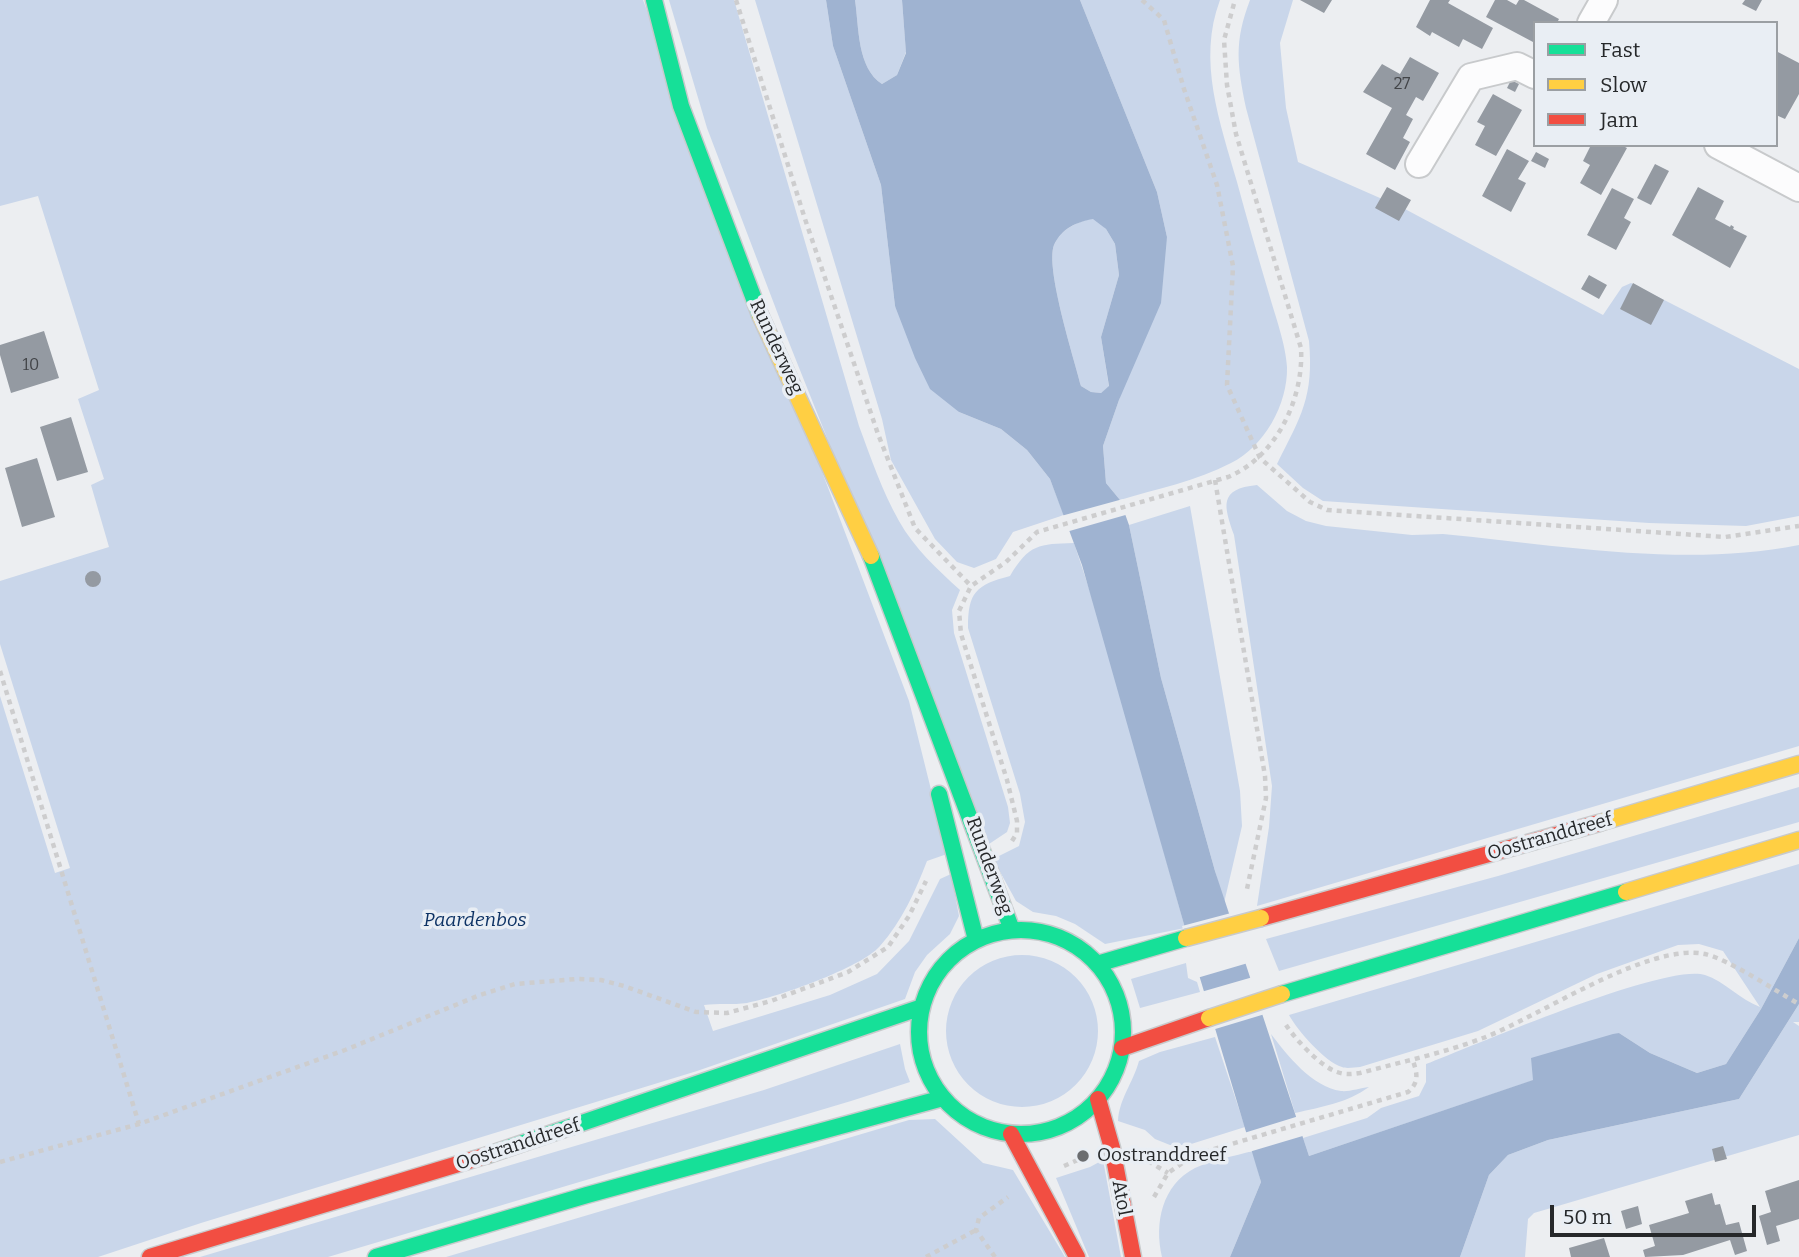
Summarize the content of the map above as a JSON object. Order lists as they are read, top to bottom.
{
  "streets": {
    "main road": ["Runderweg", "Oostranddreef", "Atol"]
  },
  "crossings": [
    ["Runderweg", "Oostranddreef"],
    ["Runderweg", "Atol"],
    ["Oostranddreef", "Atol"]
  ],
  "parks": ["Paardenbos"],
  "places": ["Oostranddreef"],
  "house_numbers": ["27", "10"],
  "legend": ["Fast", "Slow", "Jam"],
  "scale_bar": "50 m"
}
